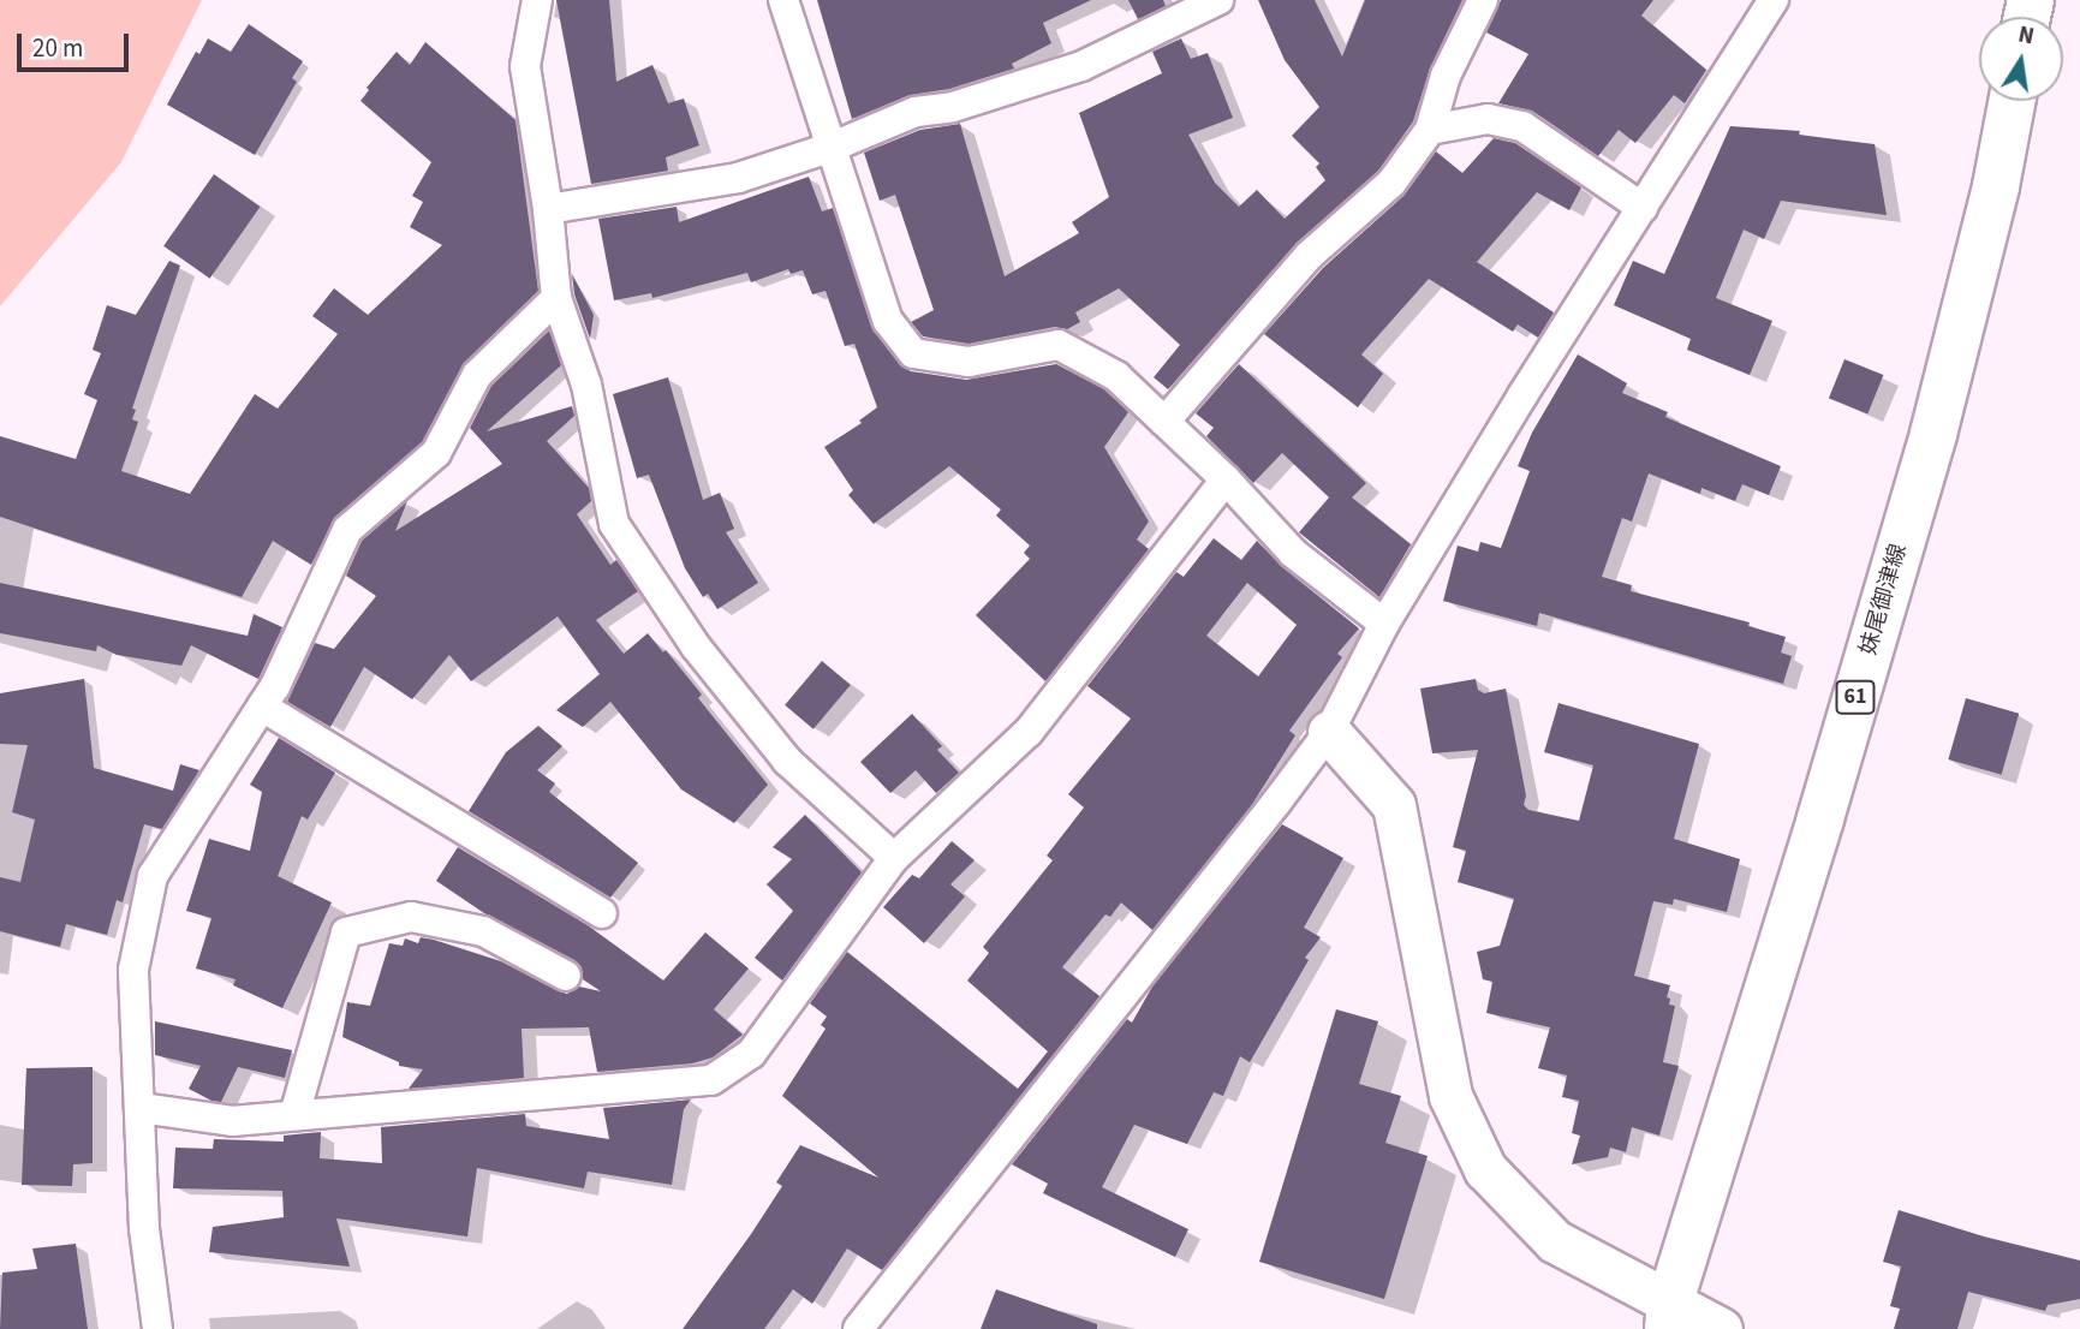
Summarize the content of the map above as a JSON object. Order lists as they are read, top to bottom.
{
  "streets": {
    "main road": ["妹尾御津線", "61"]
  },
  "scale_bar": "20 m",
  "north": "top"
}
